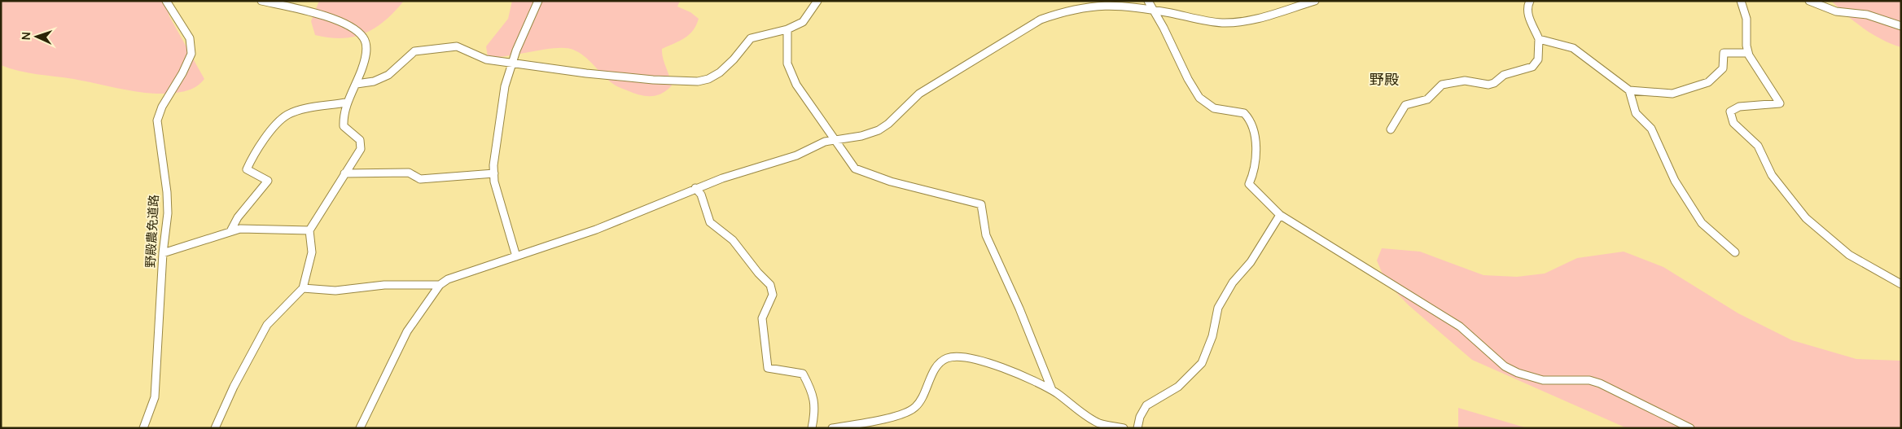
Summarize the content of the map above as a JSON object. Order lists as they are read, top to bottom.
{
  "streets": {
    "street": ["野殿農免道路"]
  },
  "districts": ["野殿"],
  "north": "left"
}
